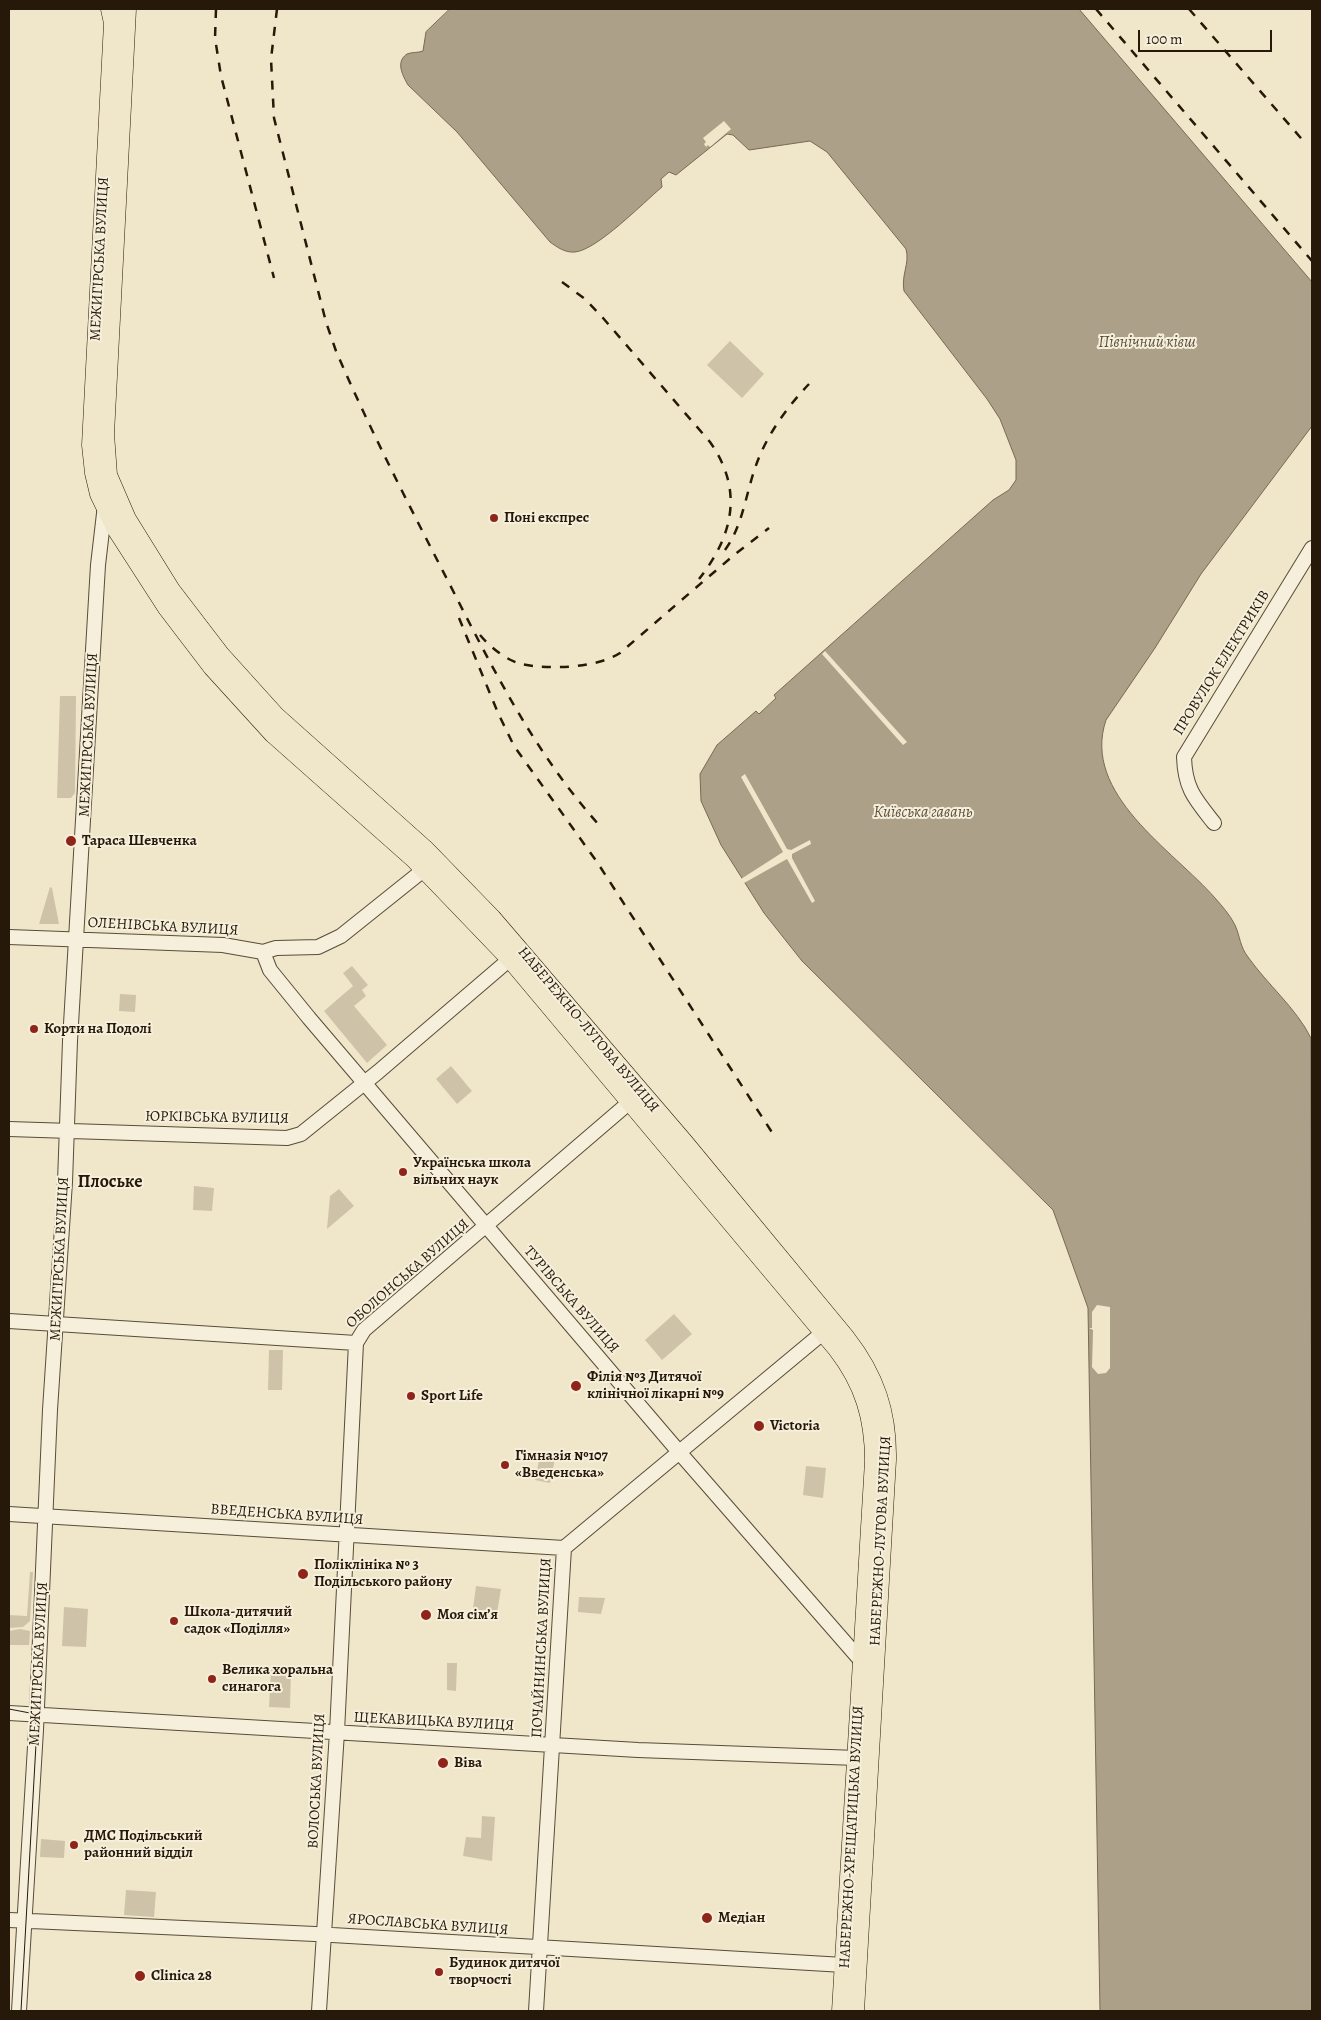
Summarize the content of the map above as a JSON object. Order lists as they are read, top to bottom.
{
  "streets": {
    "main road": ["МЕЖИГІРСЬКА ВУЛИЦЯ", "НАБЕРЕЖНО-ЛУГОВА ВУЛИЦЯ", "НАБЕРЕЖНО-ХРЕЩАТИЦЬКА ВУЛИЦЯ"],
    "street": [
      "ПРОВУЛОК ЕЛЕКТРИКІВ",
      "ОЛЕНІВСЬКА ВУЛИЦЯ",
      "ЮРКІВСЬКА ВУЛИЦЯ",
      "ОБОЛОНСЬКА ВУЛИЦЯ",
      "ТУРІВСЬКА ВУЛИЦЯ",
      "ВВЕДЕНСЬКА ВУЛИЦЯ",
      "ПОЧАЙНИНСЬКА ВУЛИЦЯ",
      "ЩЕКАВИЦЬКА ВУЛИЦЯ",
      "ВОЛОСЬКА ВУЛИЦЯ",
      "ЯРОСЛАВСЬКА ВУЛИЦЯ"
    ]
  },
  "crossings": [
    ["МЕЖИГІРСЬКА ВУЛИЦЯ", "ОЛЕНІВСЬКА ВУЛИЦЯ"],
    ["МЕЖИГІРСЬКА ВУЛИЦЯ", "НАБЕРЕЖНО-ЛУГОВА ВУЛИЦЯ"],
    ["МЕЖИГІРСЬКА ВУЛИЦЯ", "ЮРКІВСЬКА ВУЛИЦЯ"],
    ["МЕЖИГІРСЬКА ВУЛИЦЯ", "ОБОЛОНСЬКА ВУЛИЦЯ"],
    ["МЕЖИГІРСЬКА ВУЛИЦЯ", "ВВЕДЕНСЬКА ВУЛИЦЯ"],
    ["МЕЖИГІРСЬКА ВУЛИЦЯ", "ЩЕКАВИЦЬКА ВУЛИЦЯ"],
    ["МЕЖИГІРСЬКА ВУЛИЦЯ", "ЯРОСЛАВСЬКА ВУЛИЦЯ"],
    ["ОЛЕНІВСЬКА ВУЛИЦЯ", "НАБЕРЕЖНО-ЛУГОВА ВУЛИЦЯ"],
    ["ОЛЕНІВСЬКА ВУЛИЦЯ", "ТУРІВСЬКА ВУЛИЦЯ"],
    ["НАБЕРЕЖНО-ЛУГОВА ВУЛИЦЯ", "ЮРКІВСЬКА ВУЛИЦЯ"],
    ["НАБЕРЕЖНО-ЛУГОВА ВУЛИЦЯ", "ОБОЛОНСЬКА ВУЛИЦЯ"],
    ["НАБЕРЕЖНО-ЛУГОВА ВУЛИЦЯ", "ТУРІВСЬКА ВУЛИЦЯ"],
    ["НАБЕРЕЖНО-ЛУГОВА ВУЛИЦЯ", "ПОЧАЙНИНСЬКА ВУЛИЦЯ"],
    ["НАБЕРЕЖНО-ЛУГОВА ВУЛИЦЯ", "НАБЕРЕЖНО-ХРЕЩАТИЦЬКА ВУЛИЦЯ"],
    ["ЮРКІВСЬКА ВУЛИЦЯ", "ТУРІВСЬКА ВУЛИЦЯ"],
    ["ОБОЛОНСЬКА ВУЛИЦЯ", "ТУРІВСЬКА ВУЛИЦЯ"],
    ["ОБОЛОНСЬКА ВУЛИЦЯ", "ВОЛОСЬКА ВУЛИЦЯ"],
    ["ТУРІВСЬКА ВУЛИЦЯ", "ПОЧАЙНИНСЬКА ВУЛИЦЯ"],
    ["ТУРІВСЬКА ВУЛИЦЯ", "НАБЕРЕЖНО-ХРЕЩАТИЦЬКА ВУЛИЦЯ"],
    ["ВВЕДЕНСЬКА ВУЛИЦЯ", "ПОЧАЙНИНСЬКА ВУЛИЦЯ"],
    ["ВВЕДЕНСЬКА ВУЛИЦЯ", "ВОЛОСЬКА ВУЛИЦЯ"],
    ["ПОЧАЙНИНСЬКА ВУЛИЦЯ", "ЩЕКАВИЦЬКА ВУЛИЦЯ"],
    ["ПОЧАЙНИНСЬКА ВУЛИЦЯ", "ЯРОСЛАВСЬКА ВУЛИЦЯ"],
    ["ЩЕКАВИЦЬКА ВУЛИЦЯ", "ВОЛОСЬКА ВУЛИЦЯ"],
    ["ЩЕКАВИЦЬКА ВУЛИЦЯ", "НАБЕРЕЖНО-ХРЕЩАТИЦЬКА ВУЛИЦЯ"],
    ["ВОЛОСЬКА ВУЛИЦЯ", "ЯРОСЛАВСЬКА ВУЛИЦЯ"],
    ["НАБЕРЕЖНО-ХРЕЩАТИЦЬКА ВУЛИЦЯ", "ЯРОСЛАВСЬКА ВУЛИЦЯ"]
  ],
  "districts": ["Плоське"],
  "water": ["Північний ківш", "Київська гавань"],
  "places": [
    "Поні експрес",
    "Тараса Шевченка",
    "Корти на Подолі",
    "Українська школа вільних наук",
    "Філія №3 Дитячої клінічної лікарні №9",
    "Sport Life",
    "Victoria",
    "Гімназія №107 «Введенська»",
    "Поліклініка № 3 Подільського району",
    "Моя сім’я",
    "Школа-дитячий садок «Поділля»",
    "Велика хоральна синагога",
    "Віва",
    "ДМС Подільський районний відділ",
    "Медіан",
    "Будинок дитячої творчості",
    "Clinica 28"
  ],
  "scale_bar": "100 m"
}
